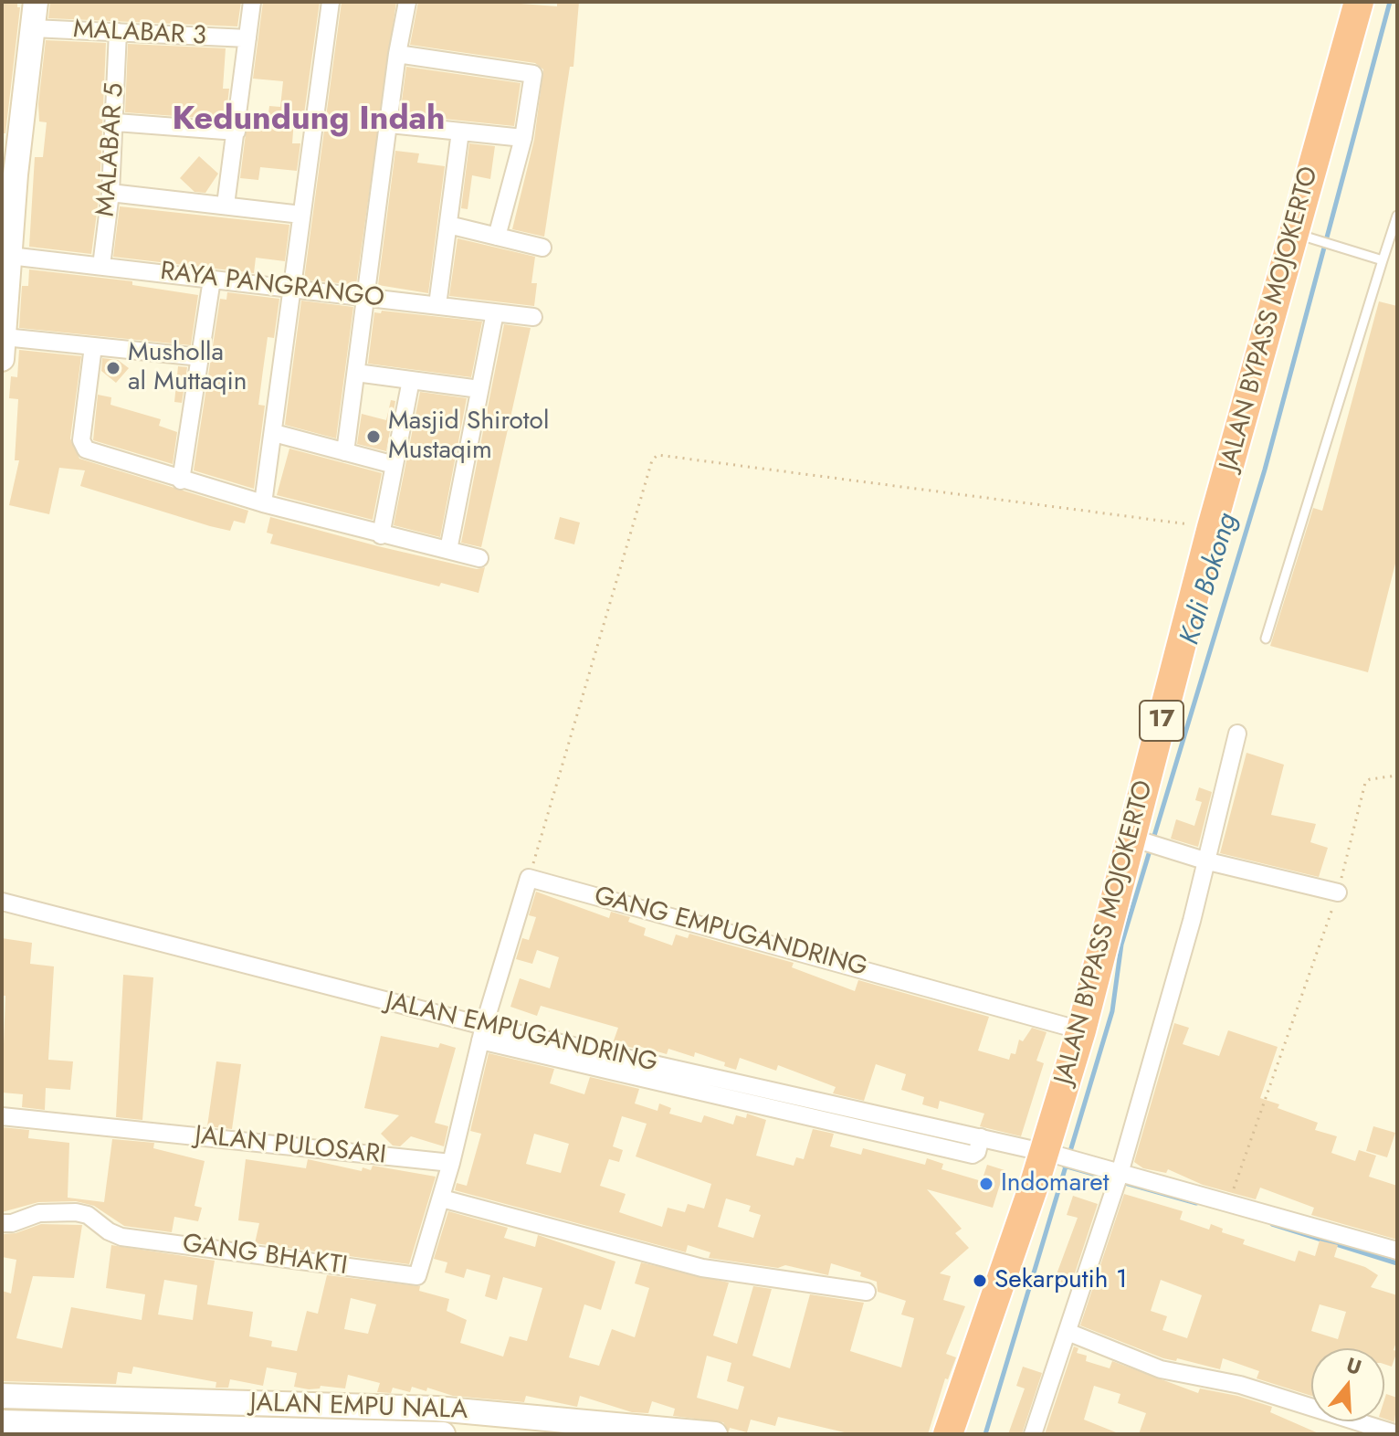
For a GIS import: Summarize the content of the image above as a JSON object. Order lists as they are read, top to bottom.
{
  "streets": {
    "highway": ["JALAN BYPASS MOJOKERTO", "17"],
    "main road": ["JALAN EMPU NALA"],
    "street": [
      "MALABAR 3",
      "MALABAR 5",
      "RAYA PANGRANGO",
      "GANG EMPUGANDRING",
      "JALAN EMPUGANDRING",
      "JALAN PULOSARI",
      "GANG BHAKTI"
    ]
  },
  "crossings": [
    ["MALABAR 3", "MALABAR 5"],
    ["MALABAR 5", "RAYA PANGRANGO"],
    ["JALAN BYPASS MOJOKERTO", "GANG EMPUGANDRING"],
    ["JALAN BYPASS MOJOKERTO", "JALAN EMPUGANDRING"],
    ["JALAN PULOSARI", "GANG BHAKTI"]
  ],
  "districts": ["Kedundung Indah"],
  "water": ["Kali Bokong"],
  "places": [
    "Musholla al Muttaqin",
    "Masjid Shirotol Mustaqim",
    "Indomaret",
    "Sekarputih 1"
  ],
  "north": "top"
}
